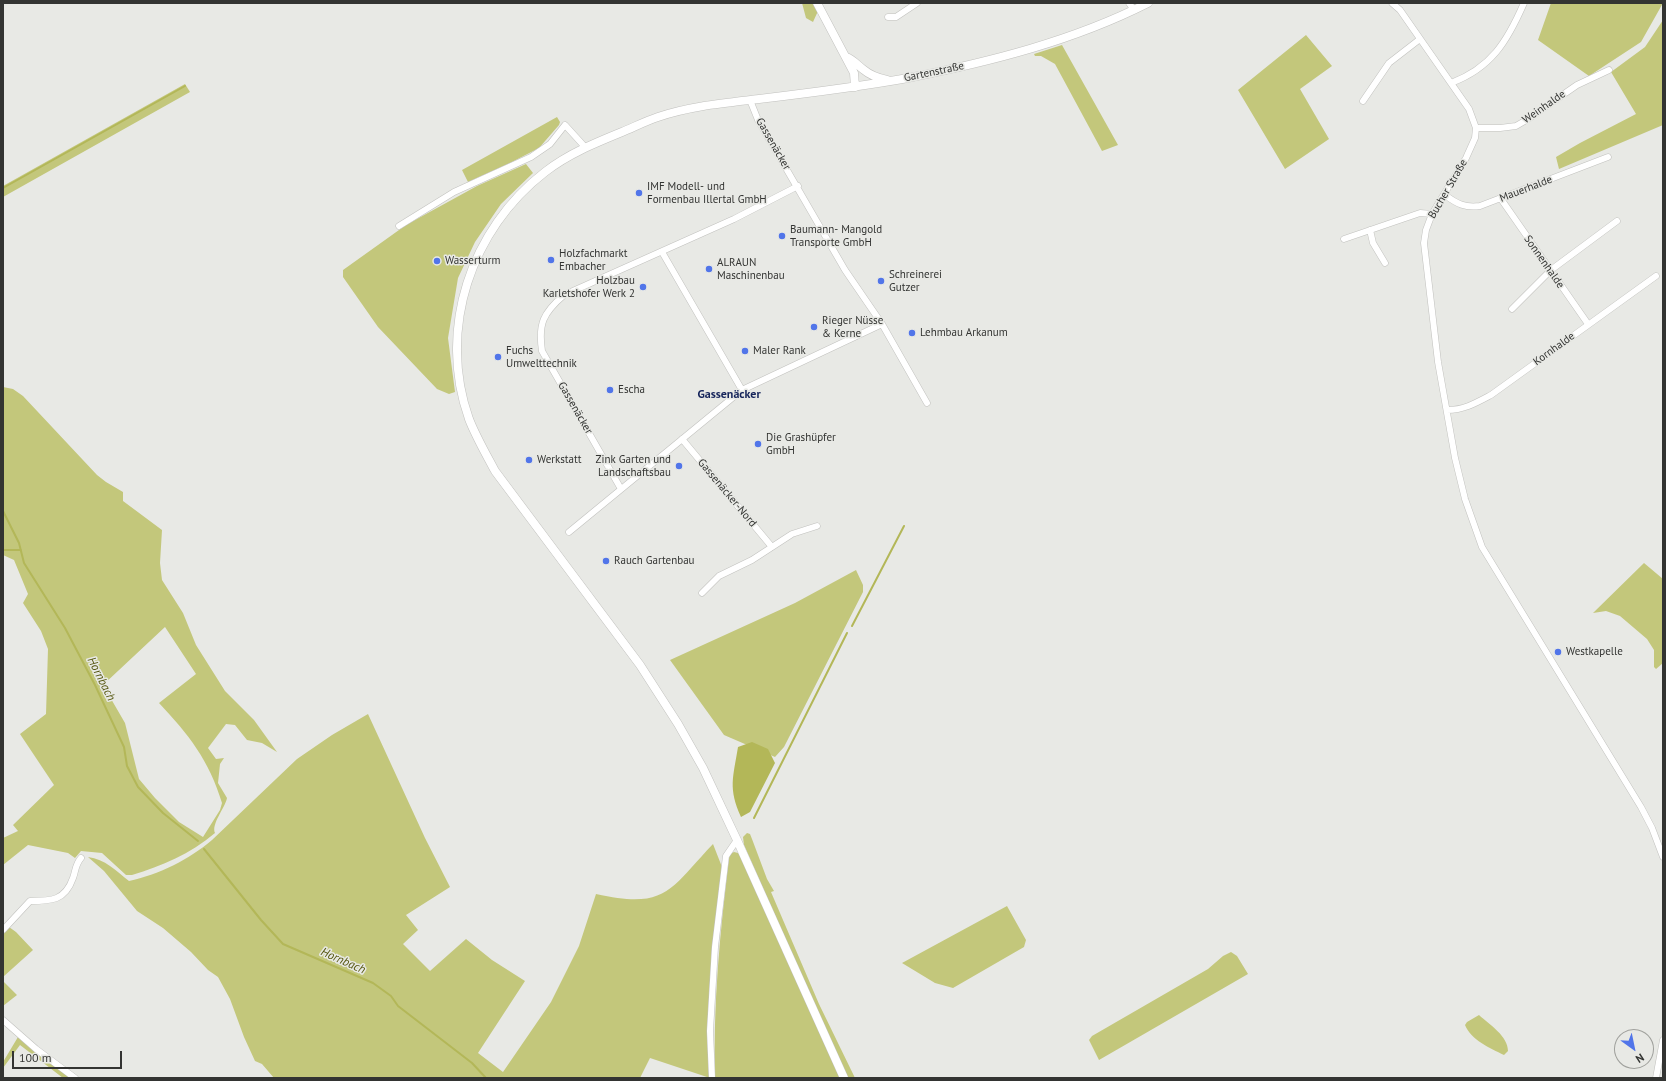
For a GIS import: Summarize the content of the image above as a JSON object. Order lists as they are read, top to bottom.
{
  "streets": {
    "main road": ["Gartenstraße"],
    "street": [
      "Weinhalde",
      "Gassenäcker",
      "Bucher Straße",
      "Mauerhalde",
      "Sonnenhalde",
      "Kornhalde",
      "Gassenäcker-Nord"
    ]
  },
  "crossings": [
    ["Gartenstraße", "Gassenäcker"],
    ["Weinhalde", "Bucher Straße"],
    ["Bucher Straße", "Mauerhalde"],
    ["Bucher Straße", "Kornhalde"],
    ["Mauerhalde", "Sonnenhalde"],
    ["Sonnenhalde", "Kornhalde"]
  ],
  "districts": ["Gassenäcker"],
  "water": ["Hornbach"],
  "places": [
    "IMF Modell- und Formenbau Illertal GmbH",
    "Baumann- Mangold Transporte GmbH",
    "Holzfachmarkt Embacher",
    "Wasserturm",
    "ALRAUN Maschinenbau",
    "Schreinerei Gutzer",
    "Holzbau Karletshofer Werk 2",
    "Rieger Nüsse & Kerne",
    "Lehmbau Arkanum",
    "Maler Rank",
    "Fuchs Umwelttechnik",
    "Escha",
    "Die Grashüpfer GmbH",
    "Werkstatt",
    "Zink Garten und Landschaftsbau",
    "Rauch Gartenbau",
    "Westkapelle"
  ],
  "scale_bar": "100 m",
  "north": "bottom right"
}
